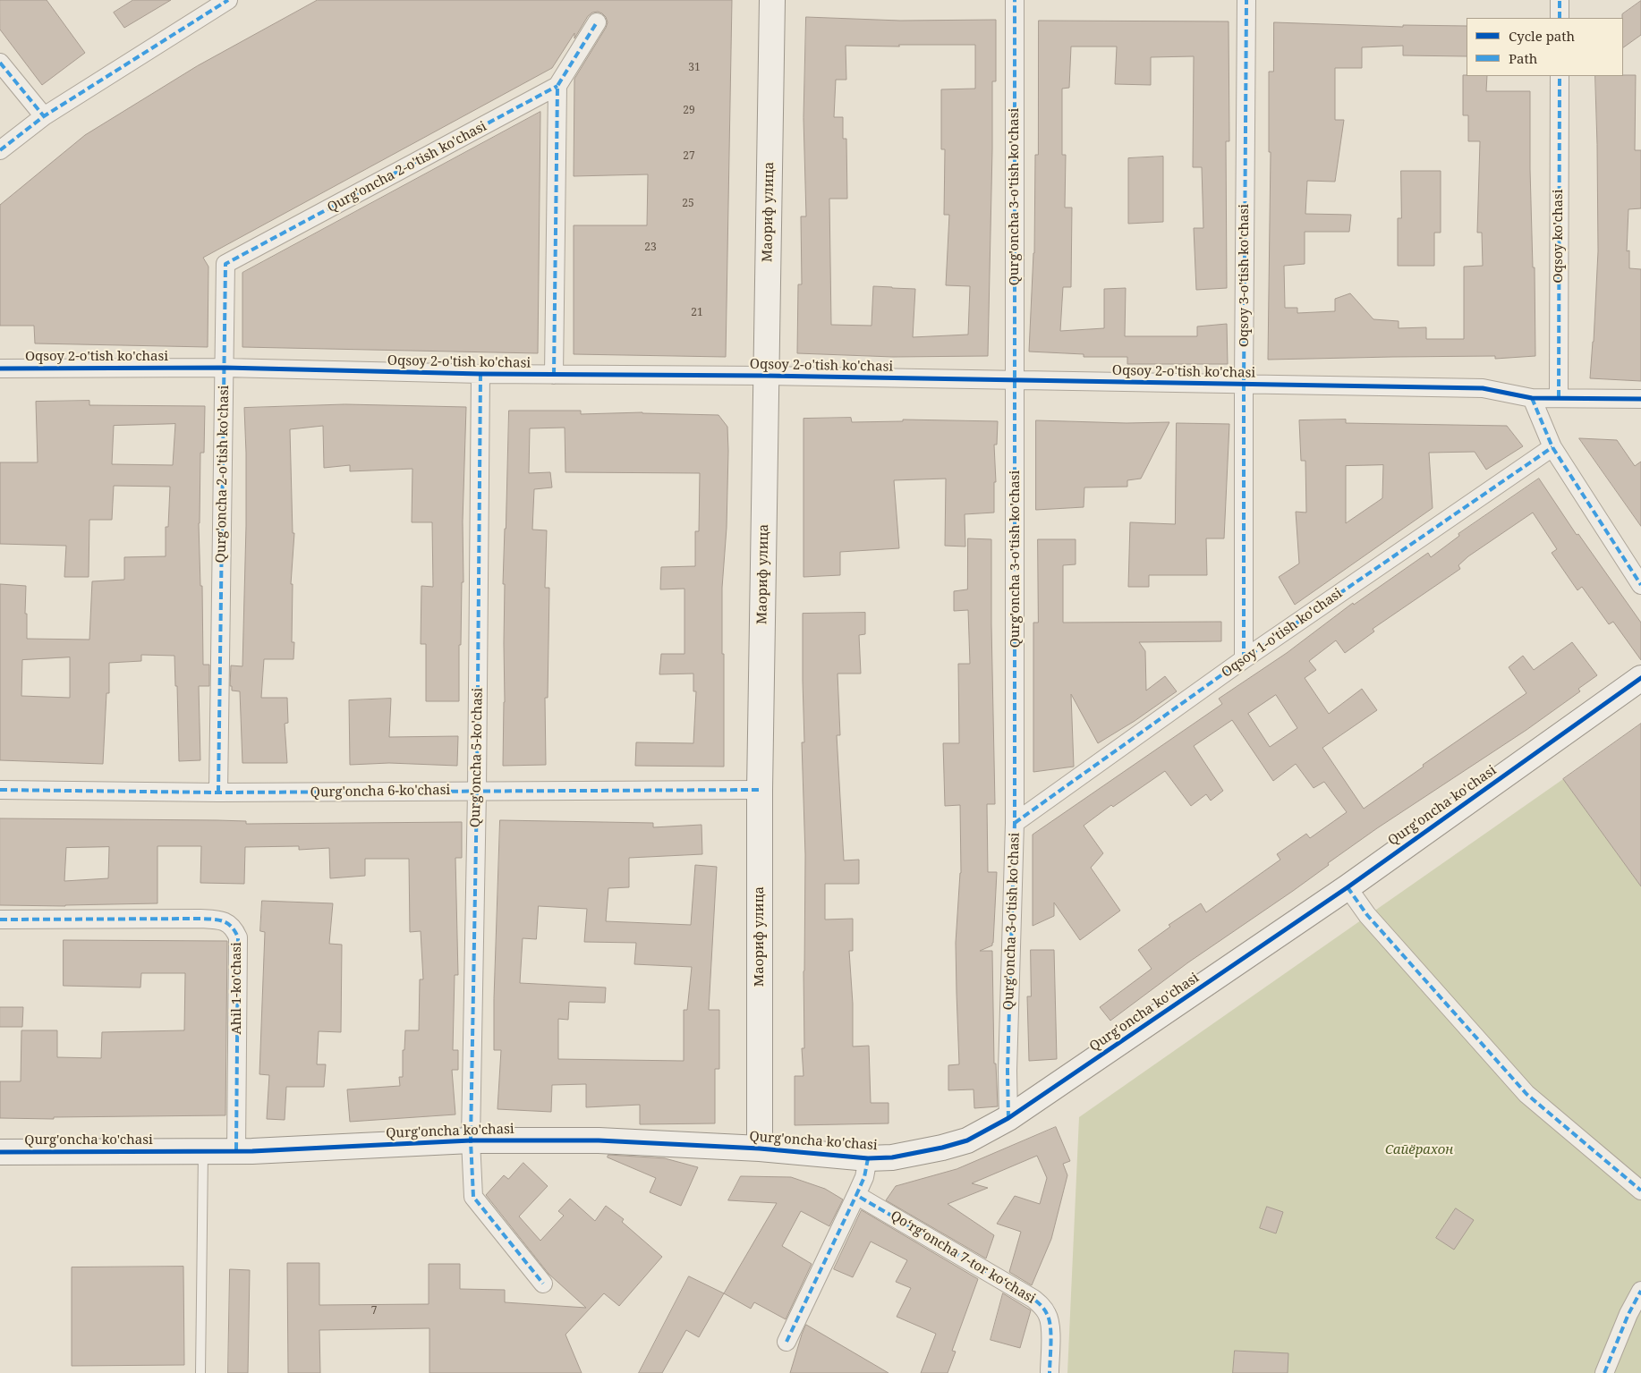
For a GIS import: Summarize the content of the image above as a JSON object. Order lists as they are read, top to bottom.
{
  "streets": {
    "street": [
      "Qurg'oncha 2-o'tish ko'chasi",
      "Qurg'oncha 3-o'tish ko'chasi",
      "Маориф улица",
      "Oqsoy ko'chasi",
      "Oqsoy 3-o'tish ko'chasi",
      "Oqsoy 2-o'tish ko'chasi",
      "Oqsoy 1-o'tish ko'chasi",
      "Qurg'oncha 5-ko'chasi",
      "Qurg'oncha 6-ko'chasi",
      "Qurg'oncha ko'chasi",
      "Ahil 1-ko'chasi",
      "Qoʻrgʻoncha 7-tor koʻchasi"
    ]
  },
  "crossings": [
    ["Qurg'oncha 2-o'tish ko'chasi", "Oqsoy 2-o'tish ko'chasi"],
    ["Qurg'oncha 2-o'tish ko'chasi", "Qurg'oncha 6-ko'chasi"],
    ["Qurg'oncha 3-o'tish ko'chasi", "Oqsoy 2-o'tish ko'chasi"],
    ["Qurg'oncha 3-o'tish ko'chasi", "Oqsoy 1-o'tish ko'chasi"],
    ["Qurg'oncha 3-o'tish ko'chasi", "Qurg'oncha ko'chasi"],
    ["Маориф улица", "Oqsoy 2-o'tish ko'chasi"],
    ["Маориф улица", "Qurg'oncha 6-ko'chasi"],
    ["Маориф улица", "Qurg'oncha ko'chasi"],
    ["Oqsoy ko'chasi", "Oqsoy 2-o'tish ko'chasi"],
    ["Oqsoy 3-o'tish ko'chasi", "Oqsoy 2-o'tish ko'chasi"],
    ["Oqsoy 3-o'tish ko'chasi", "Oqsoy 1-o'tish ko'chasi"],
    ["Oqsoy 2-o'tish ko'chasi", "Qurg'oncha 5-ko'chasi"],
    ["Qurg'oncha 5-ko'chasi", "Qurg'oncha 6-ko'chasi"],
    ["Qurg'oncha 5-ko'chasi", "Qurg'oncha ko'chasi"],
    ["Qurg'oncha ko'chasi", "Ahil 1-ko'chasi"]
  ],
  "parks": ["Сайёрахон"],
  "house_numbers": [
    "31",
    "29",
    "27",
    "25",
    "23",
    "21",
    "7"
  ],
  "legend": ["Cycle path", "Path"]
}
